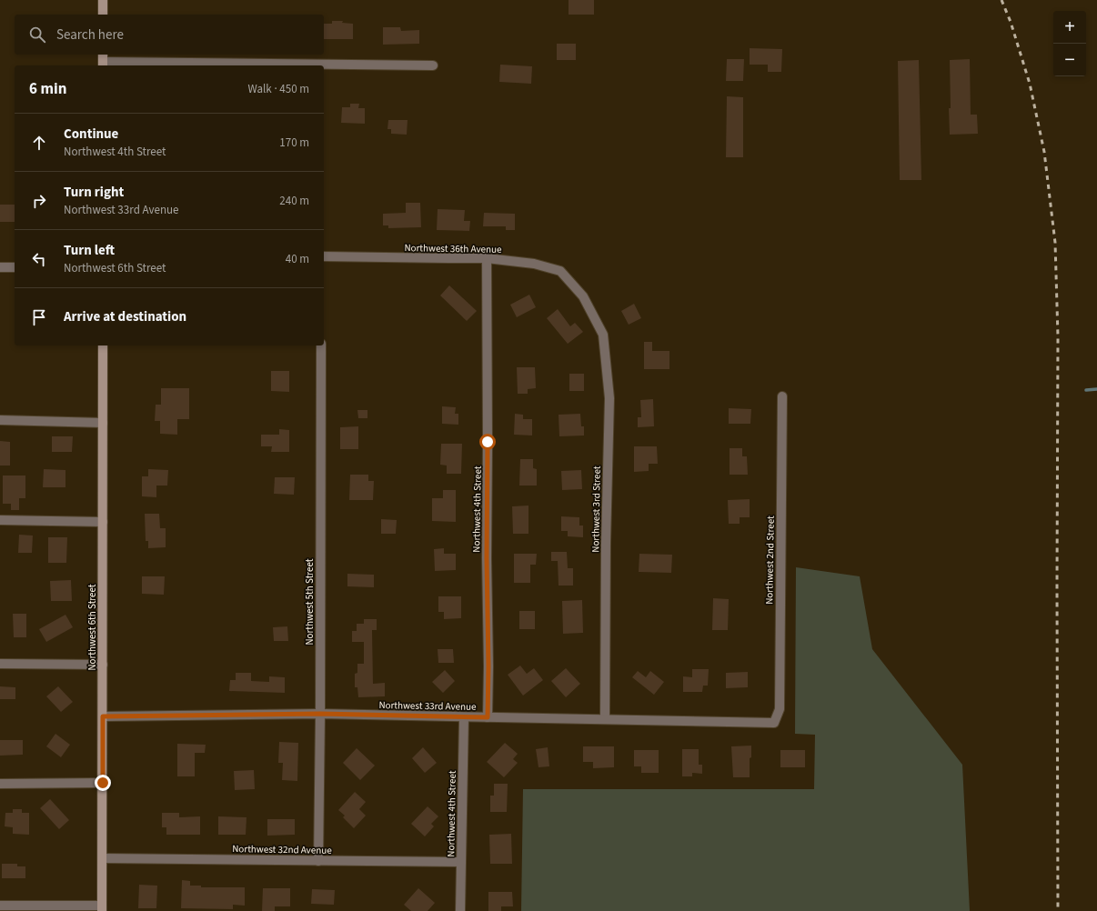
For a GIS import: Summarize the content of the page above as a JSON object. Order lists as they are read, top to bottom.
{
  "streets": {
    "main road": ["Northwest 6th Street"],
    "street": [
      "Northwest 36th Avenue",
      "Northwest 4th Street",
      "Northwest 3rd Street",
      "Northwest 2nd Street",
      "Northwest 5th Street",
      "Northwest 33rd Avenue",
      "Northwest 32nd Avenue"
    ]
  },
  "crossings": [
    ["Northwest 36th Avenue", "Northwest 4th Street"],
    ["Northwest 36th Avenue", "Northwest 3rd Street"],
    ["Northwest 4th Street", "Northwest 33rd Avenue"],
    ["Northwest 4th Street", "Northwest 32nd Avenue"],
    ["Northwest 3rd Street", "Northwest 33rd Avenue"],
    ["Northwest 2nd Street", "Northwest 33rd Avenue"],
    ["Northwest 5th Street", "Northwest 33rd Avenue"],
    ["Northwest 5th Street", "Northwest 32nd Avenue"],
    ["Northwest 6th Street", "Northwest 33rd Avenue"],
    ["Northwest 6th Street", "Northwest 32nd Avenue"]
  ],
  "page": {
    "map_buttons": ["+", "−"],
    "search": "Search here",
    "heading": ["6 min", "Walk · 450 m"],
    "list": [
      ["Continue", "Northwest 4th Street", "170 m"],
      ["Turn right", "Northwest 33rd Avenue", "240 m"],
      ["Turn left", "Northwest 6th Street", "40 m"],
      "Arrive at destination"
    ]
  }
}
